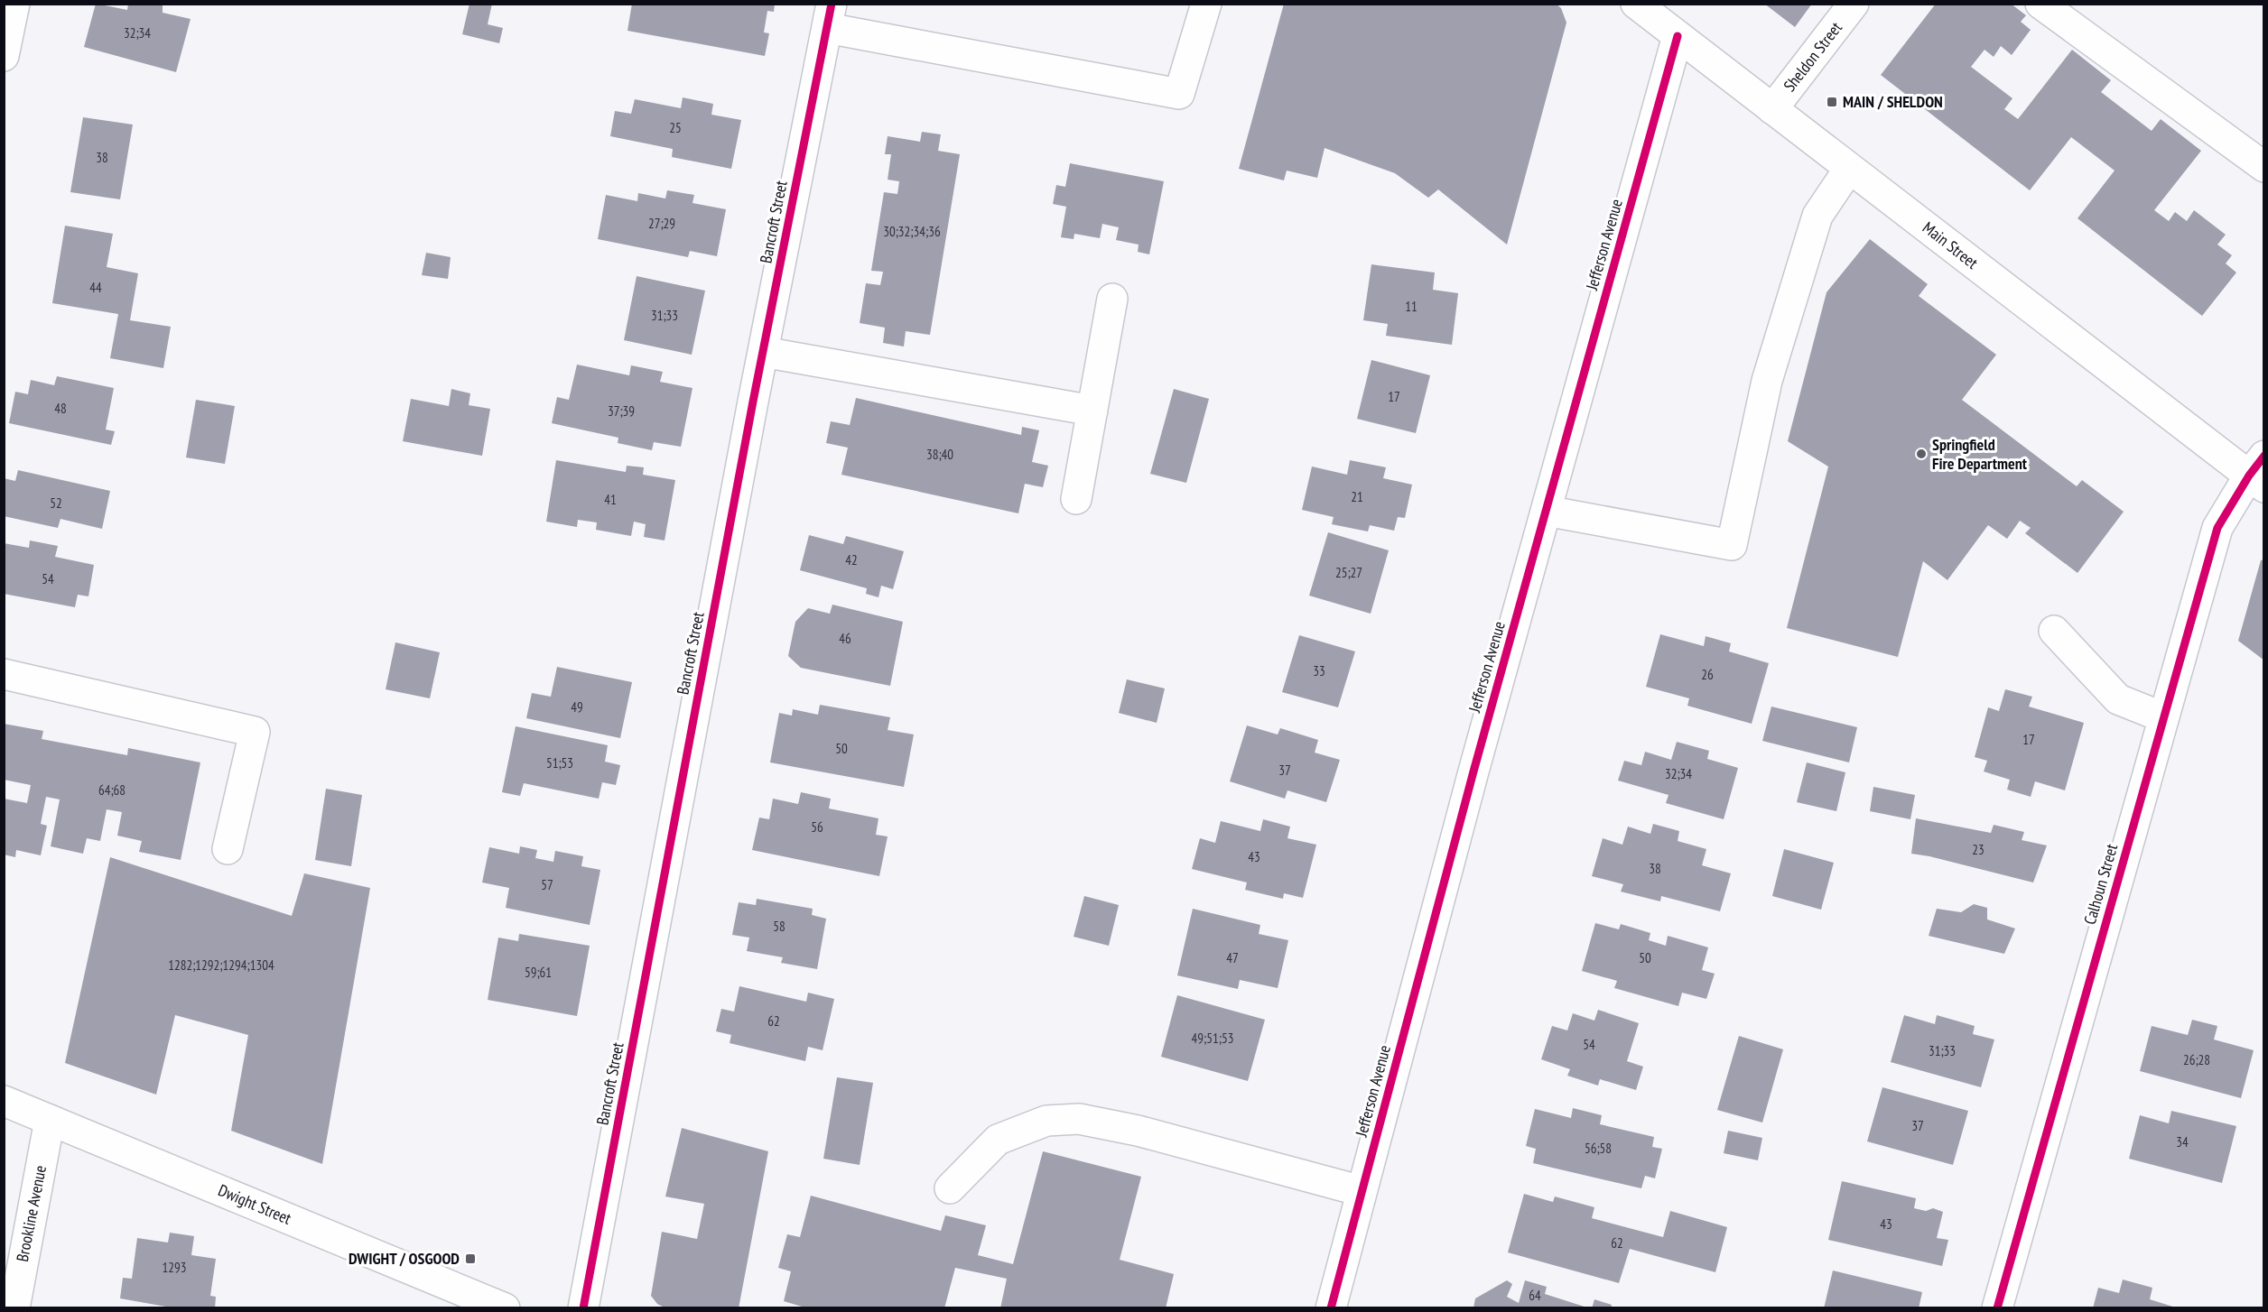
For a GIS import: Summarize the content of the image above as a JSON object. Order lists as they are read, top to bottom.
{
  "streets": {
    "street": [
      "Sheldon Street",
      "Bancroft Street",
      "Jefferson Avenue",
      "Main Street",
      "Calhoun Street",
      "Dwight Street",
      "Brookline Avenue"
    ]
  },
  "crossings": [
    ["Sheldon Street", "Main Street"],
    ["Jefferson Avenue", "Main Street"],
    ["Main Street", "Calhoun Street"],
    ["Dwight Street", "Brookline Avenue"]
  ],
  "places": {
    "transit": ["MAIN / SHELDON", "DWIGHT / OSGOOD"],
    "other": ["Springfield Fire Department"]
  },
  "house_numbers": [
    "32;34",
    "25",
    "38",
    "27;29",
    "30;32;34;36",
    "44",
    "11",
    "31;33",
    "17",
    "48",
    "37;39",
    "38;40",
    "21",
    "41",
    "52",
    "42",
    "25;27",
    "54",
    "46",
    "33",
    "26",
    "49",
    "17",
    "50",
    "51;53",
    "37",
    "32;34",
    "64;68",
    "56",
    "23",
    "43",
    "38",
    "57",
    "58",
    "47",
    "50",
    "1282;1292;1294;1304",
    "59;61",
    "62",
    "49;51;53",
    "54",
    "31;33",
    "26;28",
    "37",
    "34",
    "56;58",
    "43",
    "62",
    "1293",
    "64"
  ]
}
